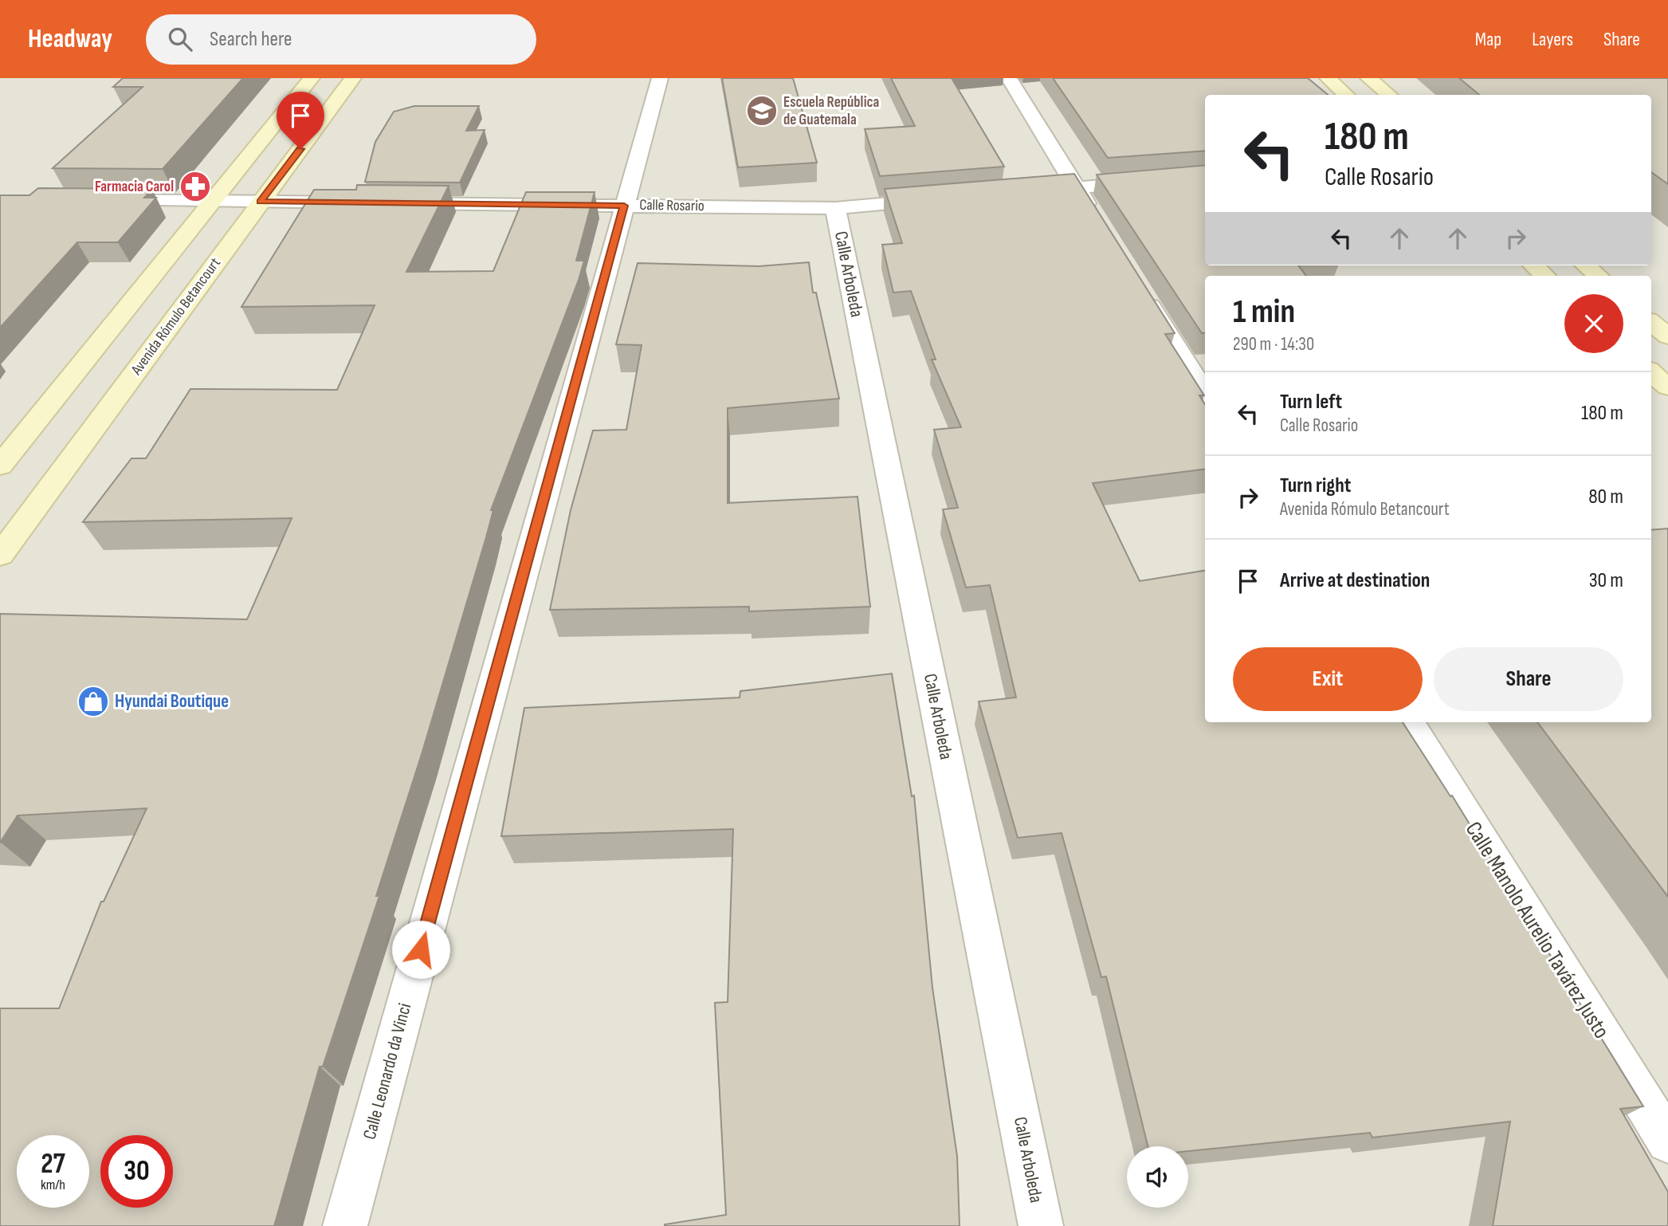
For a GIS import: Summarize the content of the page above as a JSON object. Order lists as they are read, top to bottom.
{
  "streets": {
    "main road": ["Avenida Rómulo Betancourt"],
    "street": [
      "Calle Rosario",
      "Calle Arboleda",
      "Calle Manolo Aurelio Tavárez Justo",
      "Calle Leonardo da Vinci"
    ]
  },
  "crossings": [
    ["Calle Rosario", "Calle Arboleda"],
    ["Calle Rosario", "Calle Leonardo da Vinci"]
  ],
  "places": {
    "school or university": ["Escuela República de Guatemala"],
    "pharmacy": ["Farmacia Carol"],
    "shop": ["Hyundai Boutique"]
  },
  "page": {
    "header": "Headway",
    "search": "Search here",
    "nav": ["Map", "Layers", "Share"],
    "turn": ["180 m", "Calle Rosario"],
    "heading": ["1 min", "290 m · 14:30"],
    "list": [
      {
        "name": "Turn left",
        "note": "Calle Rosario",
        "value": "180 m"
      },
      {
        "name": "Turn right",
        "note": "Avenida Rómulo Betancourt",
        "value": "80 m"
      },
      {
        "name": "Arrive at destination",
        "value": "30 m"
      }
    ],
    "buttons": ["Exit", "Share"],
    "speed": "27 km/h",
    "limit": "30"
  }
}
